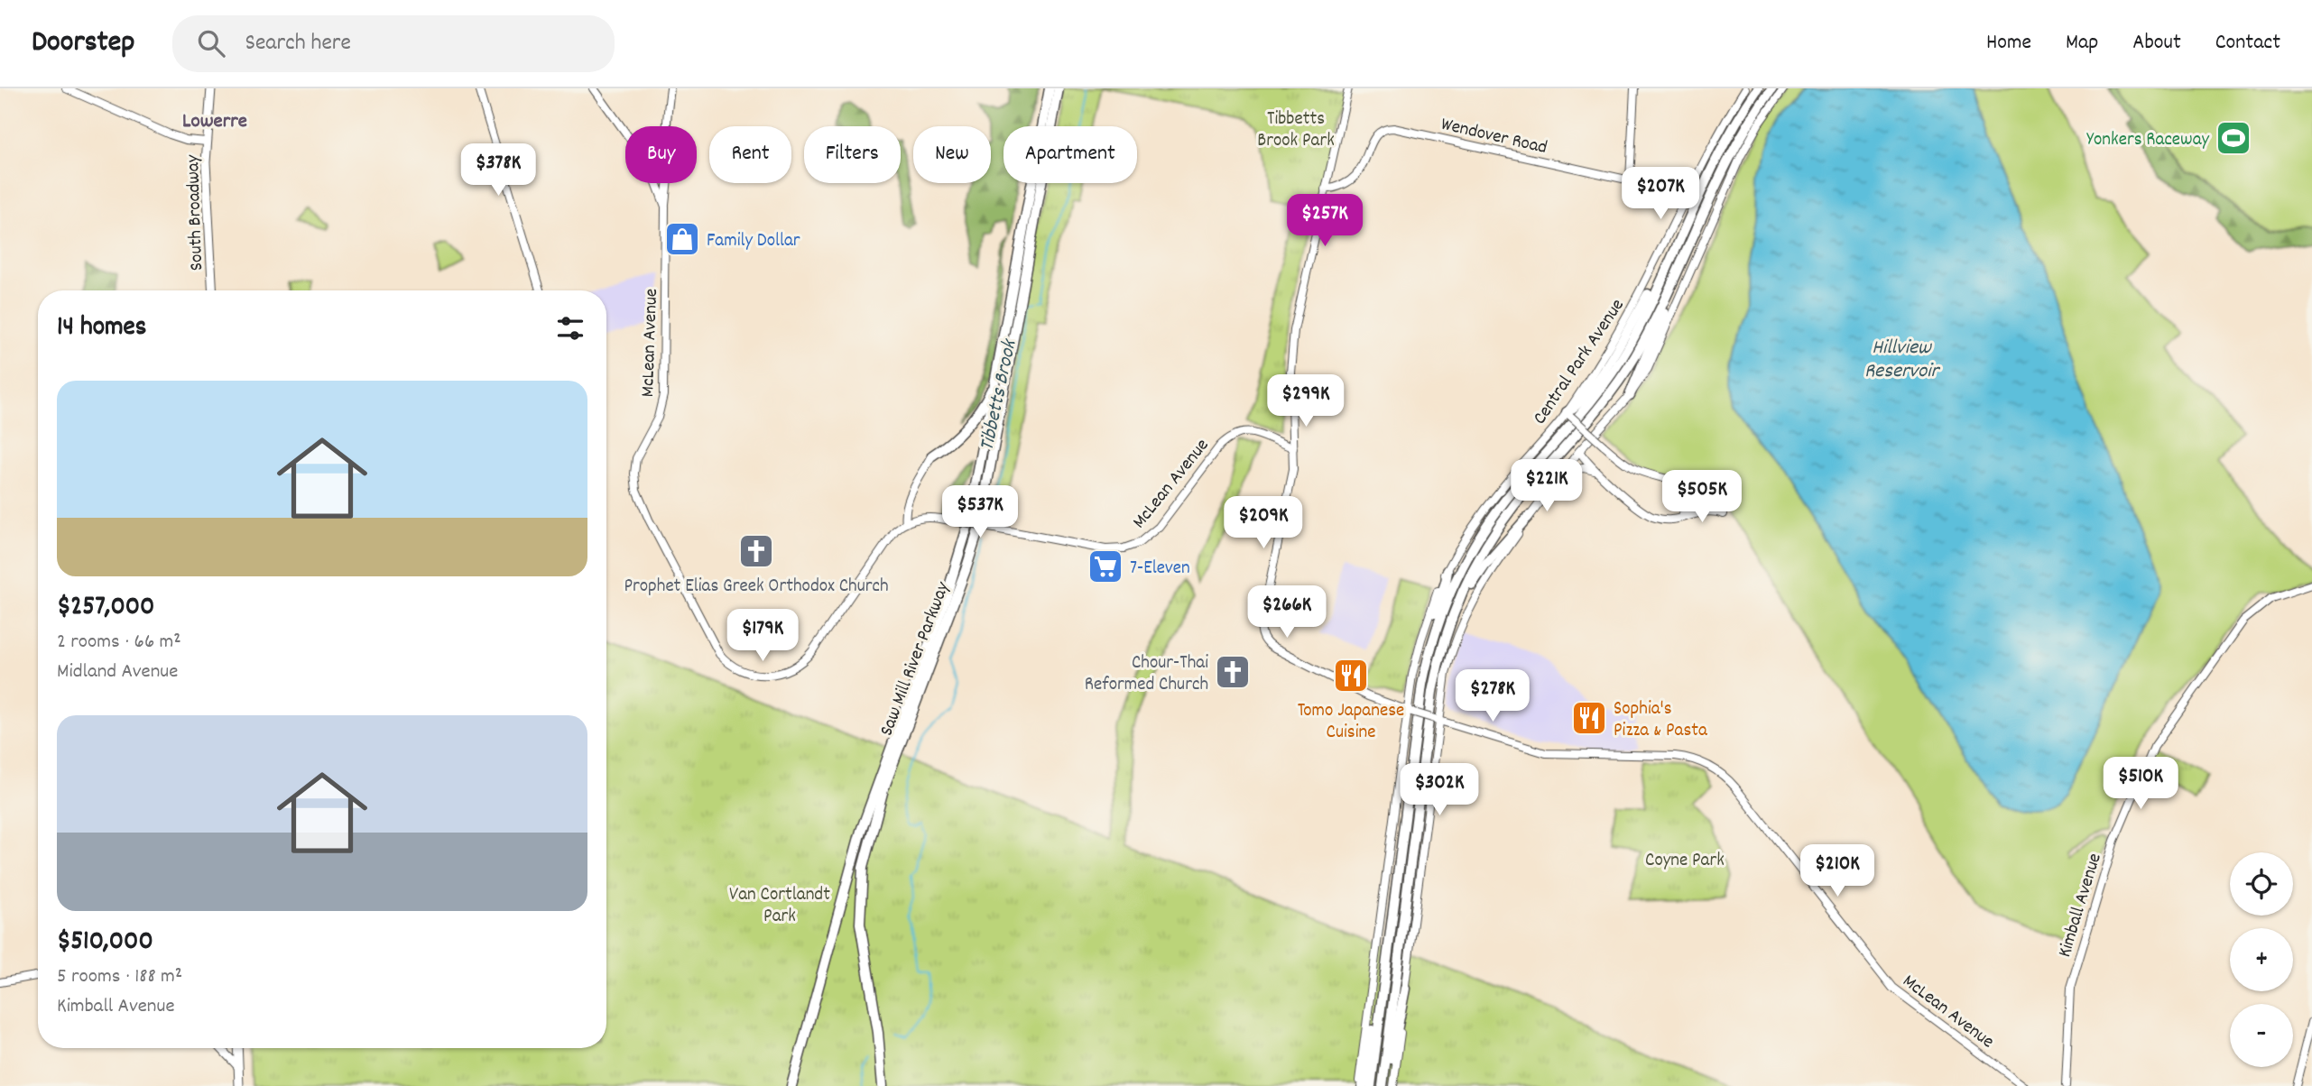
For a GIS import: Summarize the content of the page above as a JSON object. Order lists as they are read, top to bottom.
{
  "streets": {
    "highway": ["Saw Mill River Parkway"],
    "main road": ["South Broadway"],
    "street": [
      "Wendover Road",
      "McLean Avenue",
      "Central Park Avenue",
      "Kimball Avenue"
    ]
  },
  "crossings": [
    ["Wendover Road", "Central Park Avenue"],
    ["McLean Avenue", "Central Park Avenue"]
  ],
  "districts": ["Lowerre"],
  "water": ["Hillview Reservoir", "Tibbetts Brook"],
  "parks": ["Tibbetts Brook Park", "Coyne Park", "Van Cortlandt Park"],
  "places": {
    "sports": ["Yonkers Raceway"],
    "shop": ["Family Dollar"],
    "church": ["Prophet Elias Greek Orthodox Church", "Chour-Thai Reformed Church"],
    "supermarket": ["7-Eleven"],
    "restaurant": ["Tomo Japanese Cuisine", "Sophia's Pizza & Pasta"]
  },
  "page": {
    "header": "Doorstep",
    "search": "Search here",
    "nav": [
      "Home",
      "Map",
      "About",
      "Contact"
    ],
    "chip": [
      "Buy",
      "Rent",
      "Filters",
      "New",
      "Apartment"
    ],
    "price": [
      "$378K",
      "$207K",
      "$257K",
      "$299K",
      "$221K",
      "$505K",
      "$537K",
      "$209K",
      "$266K",
      "$179K",
      "$278K",
      "$510K",
      "$302K",
      "$210K"
    ],
    "heading": "14 homes",
    "list": [
      {
        "name": "$257,000",
        "note": "2 rooms · 66 m² · Midland Avenue"
      },
      {
        "name": "$510,000",
        "note": "5 rooms · 188 m² · Kimball Avenue"
      }
    ],
    "map_buttons": ["+", "−"]
  }
}
